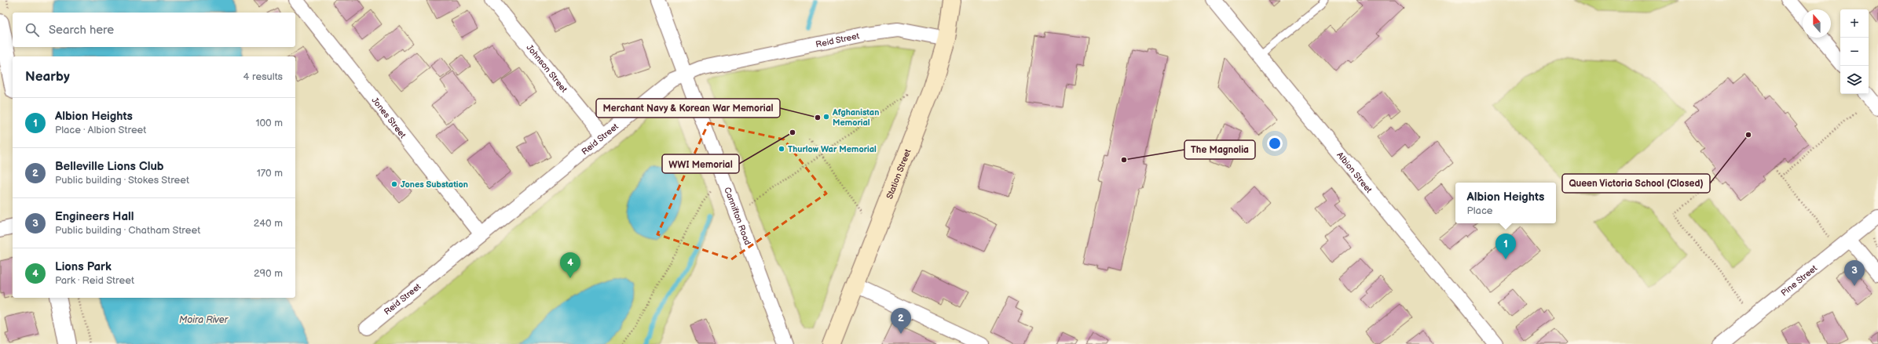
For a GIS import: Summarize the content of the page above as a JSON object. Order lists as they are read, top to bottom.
{
  "streets": {
    "main road": ["Station Street"],
    "street": [
      "Reid Street",
      "Johnson Street",
      "Jones Street",
      "Albion Street",
      "Cannifton Road",
      "Pine Street"
    ]
  },
  "crossings": [
    ["Reid Street", "Johnson Street"],
    ["Reid Street", "Jones Street"],
    ["Reid Street", "Station Street"],
    ["Reid Street", "Cannifton Road"]
  ],
  "water": ["Moira River"],
  "places": [
    "Afghanistan Memorial",
    "Merchant Navy & Korean War Memorial",
    "WWI Memorial",
    "Queen Victoria School (Closed)",
    "Thurlow War Memorial",
    "The Magnolia",
    "Jones Substation"
  ],
  "north": "top",
  "page": {
    "map_buttons": ["+", "−"],
    "search": "Search here",
    "heading": ["Nearby", "4 results"],
    "list": [
      {
        "mark": "1",
        "name": "Albion Heights",
        "note": "Place · Albion Street",
        "value": "100 m"
      },
      {
        "mark": "2",
        "name": "Belleville Lions Club",
        "note": "Public building · Stokes Street",
        "value": "170 m"
      },
      {
        "mark": "3",
        "name": "Engineers Hall",
        "note": "Public building · Chatham Street",
        "value": "240 m"
      },
      {
        "mark": "4",
        "name": "Lions Park",
        "note": "Park · Reid Street",
        "value": "290 m"
      }
    ],
    "popup": ["Albion Heights", "Place"],
    "pins": [
      "1",
      "4",
      "3",
      "2"
    ]
  }
}
